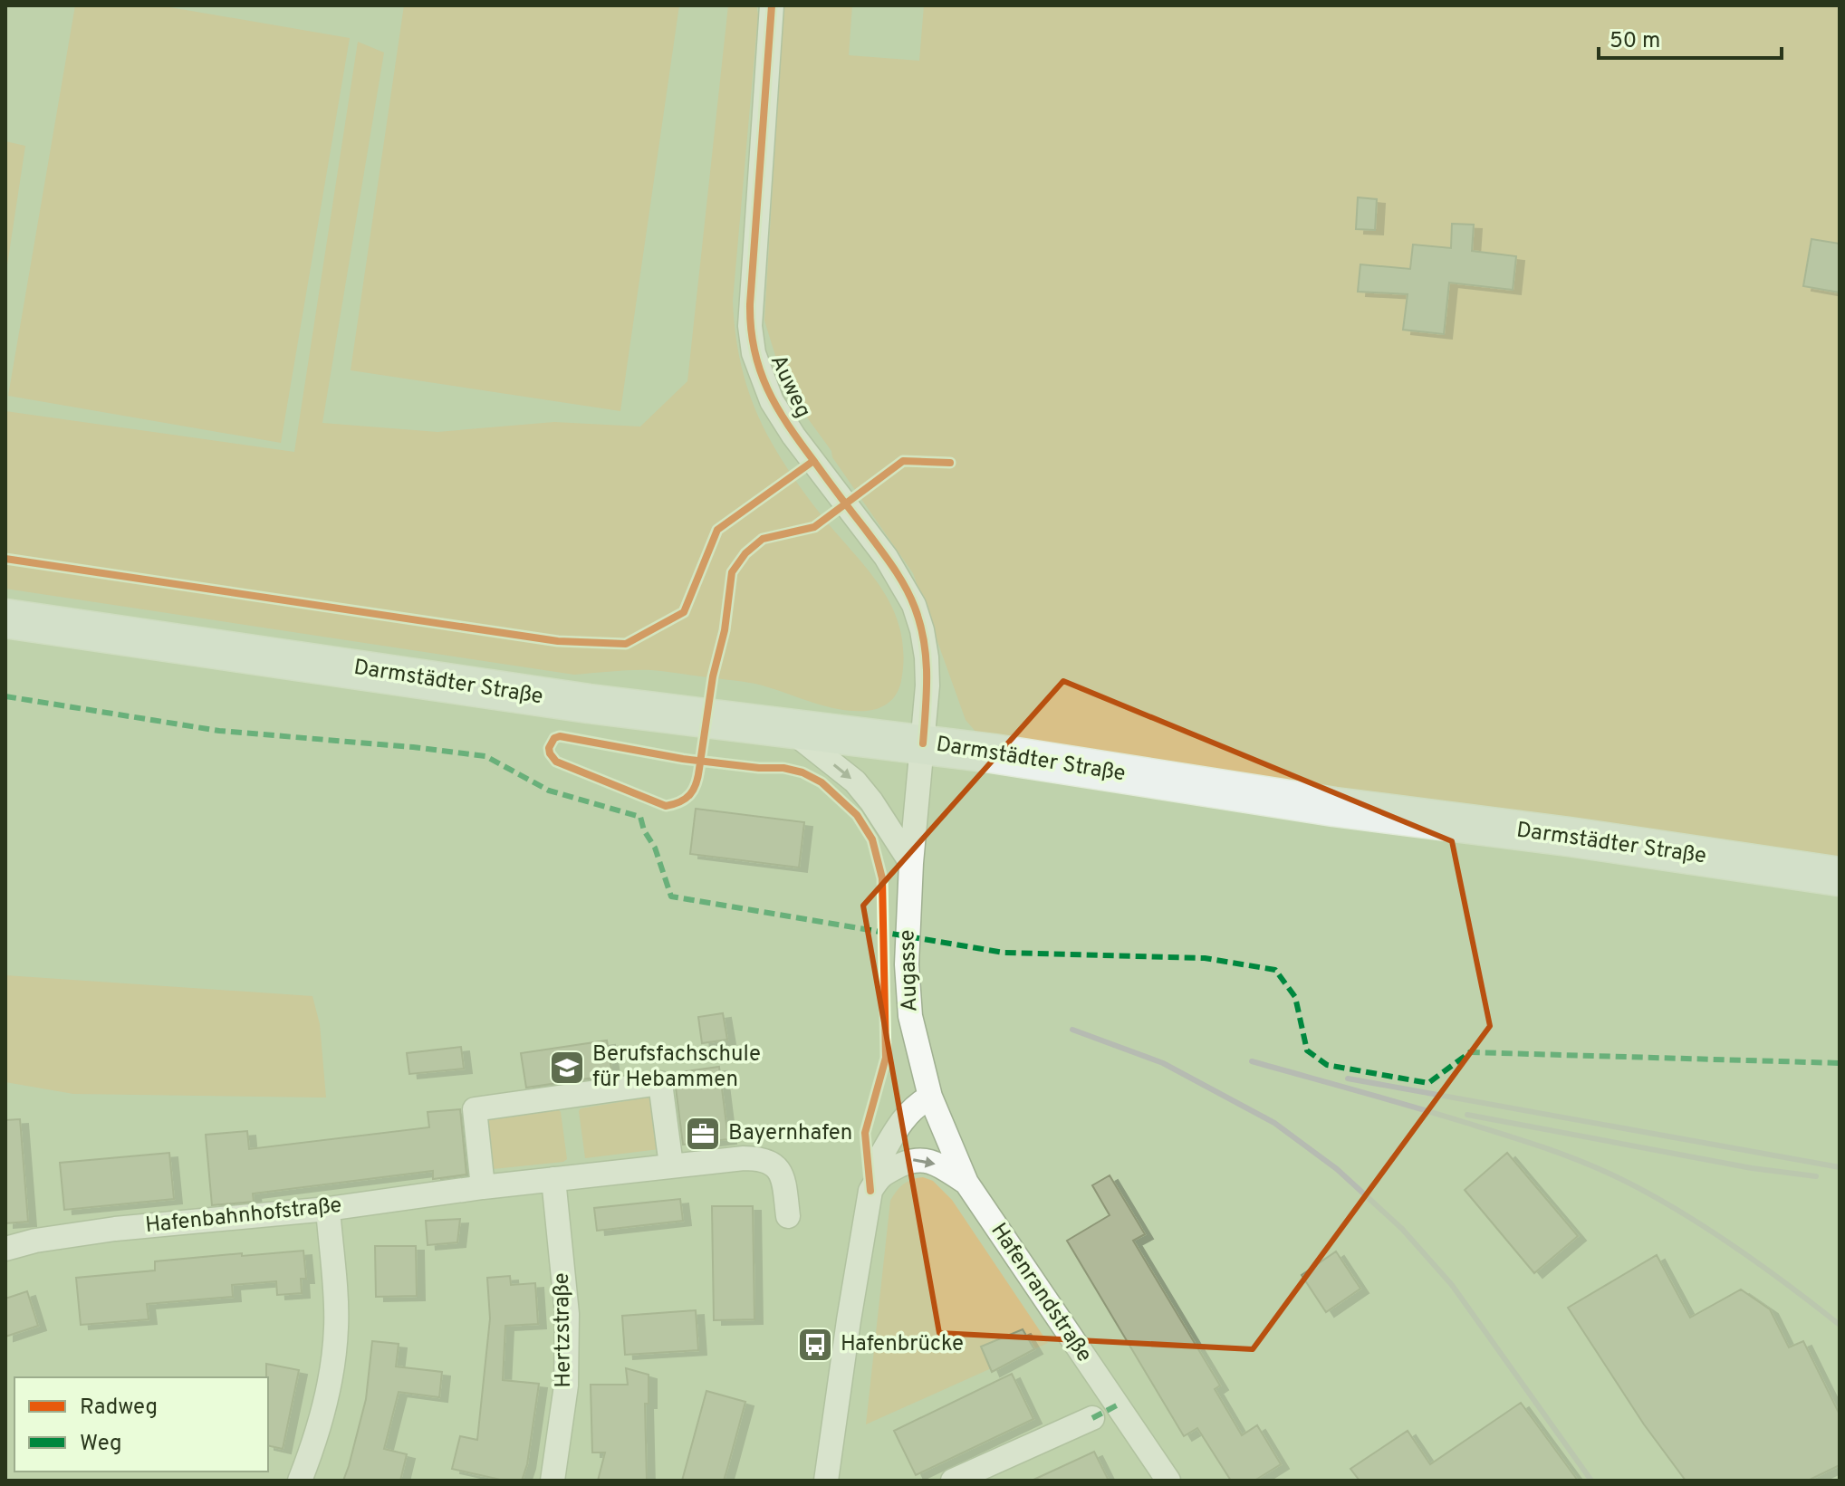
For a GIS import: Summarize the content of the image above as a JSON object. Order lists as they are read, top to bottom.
{
  "streets": {
    "main road": ["Darmstädter Straße"],
    "street": [
      "Auweg",
      "Augasse",
      "Hafenbahnhofstraße",
      "Hafenrandstraße",
      "Hertzstraße"
    ]
  },
  "crossings": [
    ["Auweg", "Darmstädter Straße"],
    ["Auweg", "Augasse"],
    ["Darmstädter Straße", "Augasse"],
    ["Augasse", "Hafenrandstraße"],
    ["Hafenbahnhofstraße", "Hertzstraße"]
  ],
  "places": {
    "school or university": ["Berufsfachschule für Hebammen"],
    "office": ["Bayernhafen"],
    "bus stop": ["Hafenbrücke"]
  },
  "legend": ["Radweg", "Weg"],
  "scale_bar": "50 m"
}
